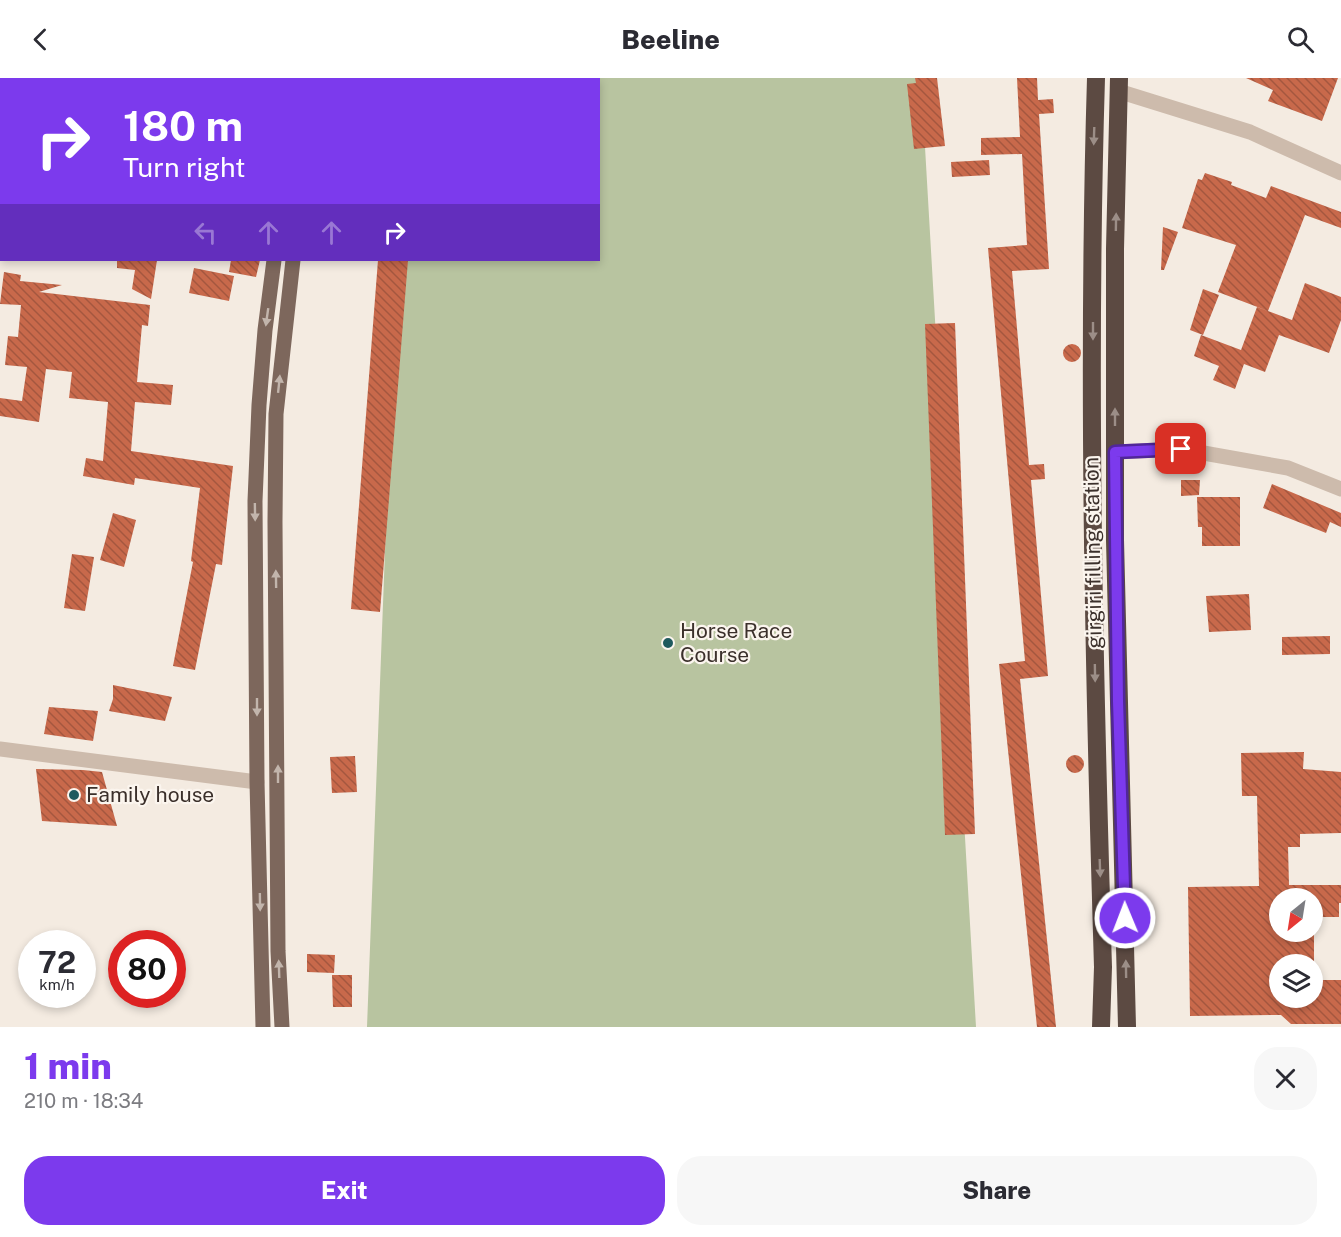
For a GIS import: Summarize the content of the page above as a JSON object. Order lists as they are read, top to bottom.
{
  "streets": {
    "highway": ["girgiri filling station"]
  },
  "places": ["Horse Race Course", "Family house"],
  "north": "bottom left",
  "page": {
    "header": "Beeline",
    "turn": ["180 m", "Turn right"],
    "speed": "72 km/h",
    "limit": "80",
    "heading": ["1 min", "210 m · 18:34"],
    "buttons": ["Exit", "Share"]
  }
}
